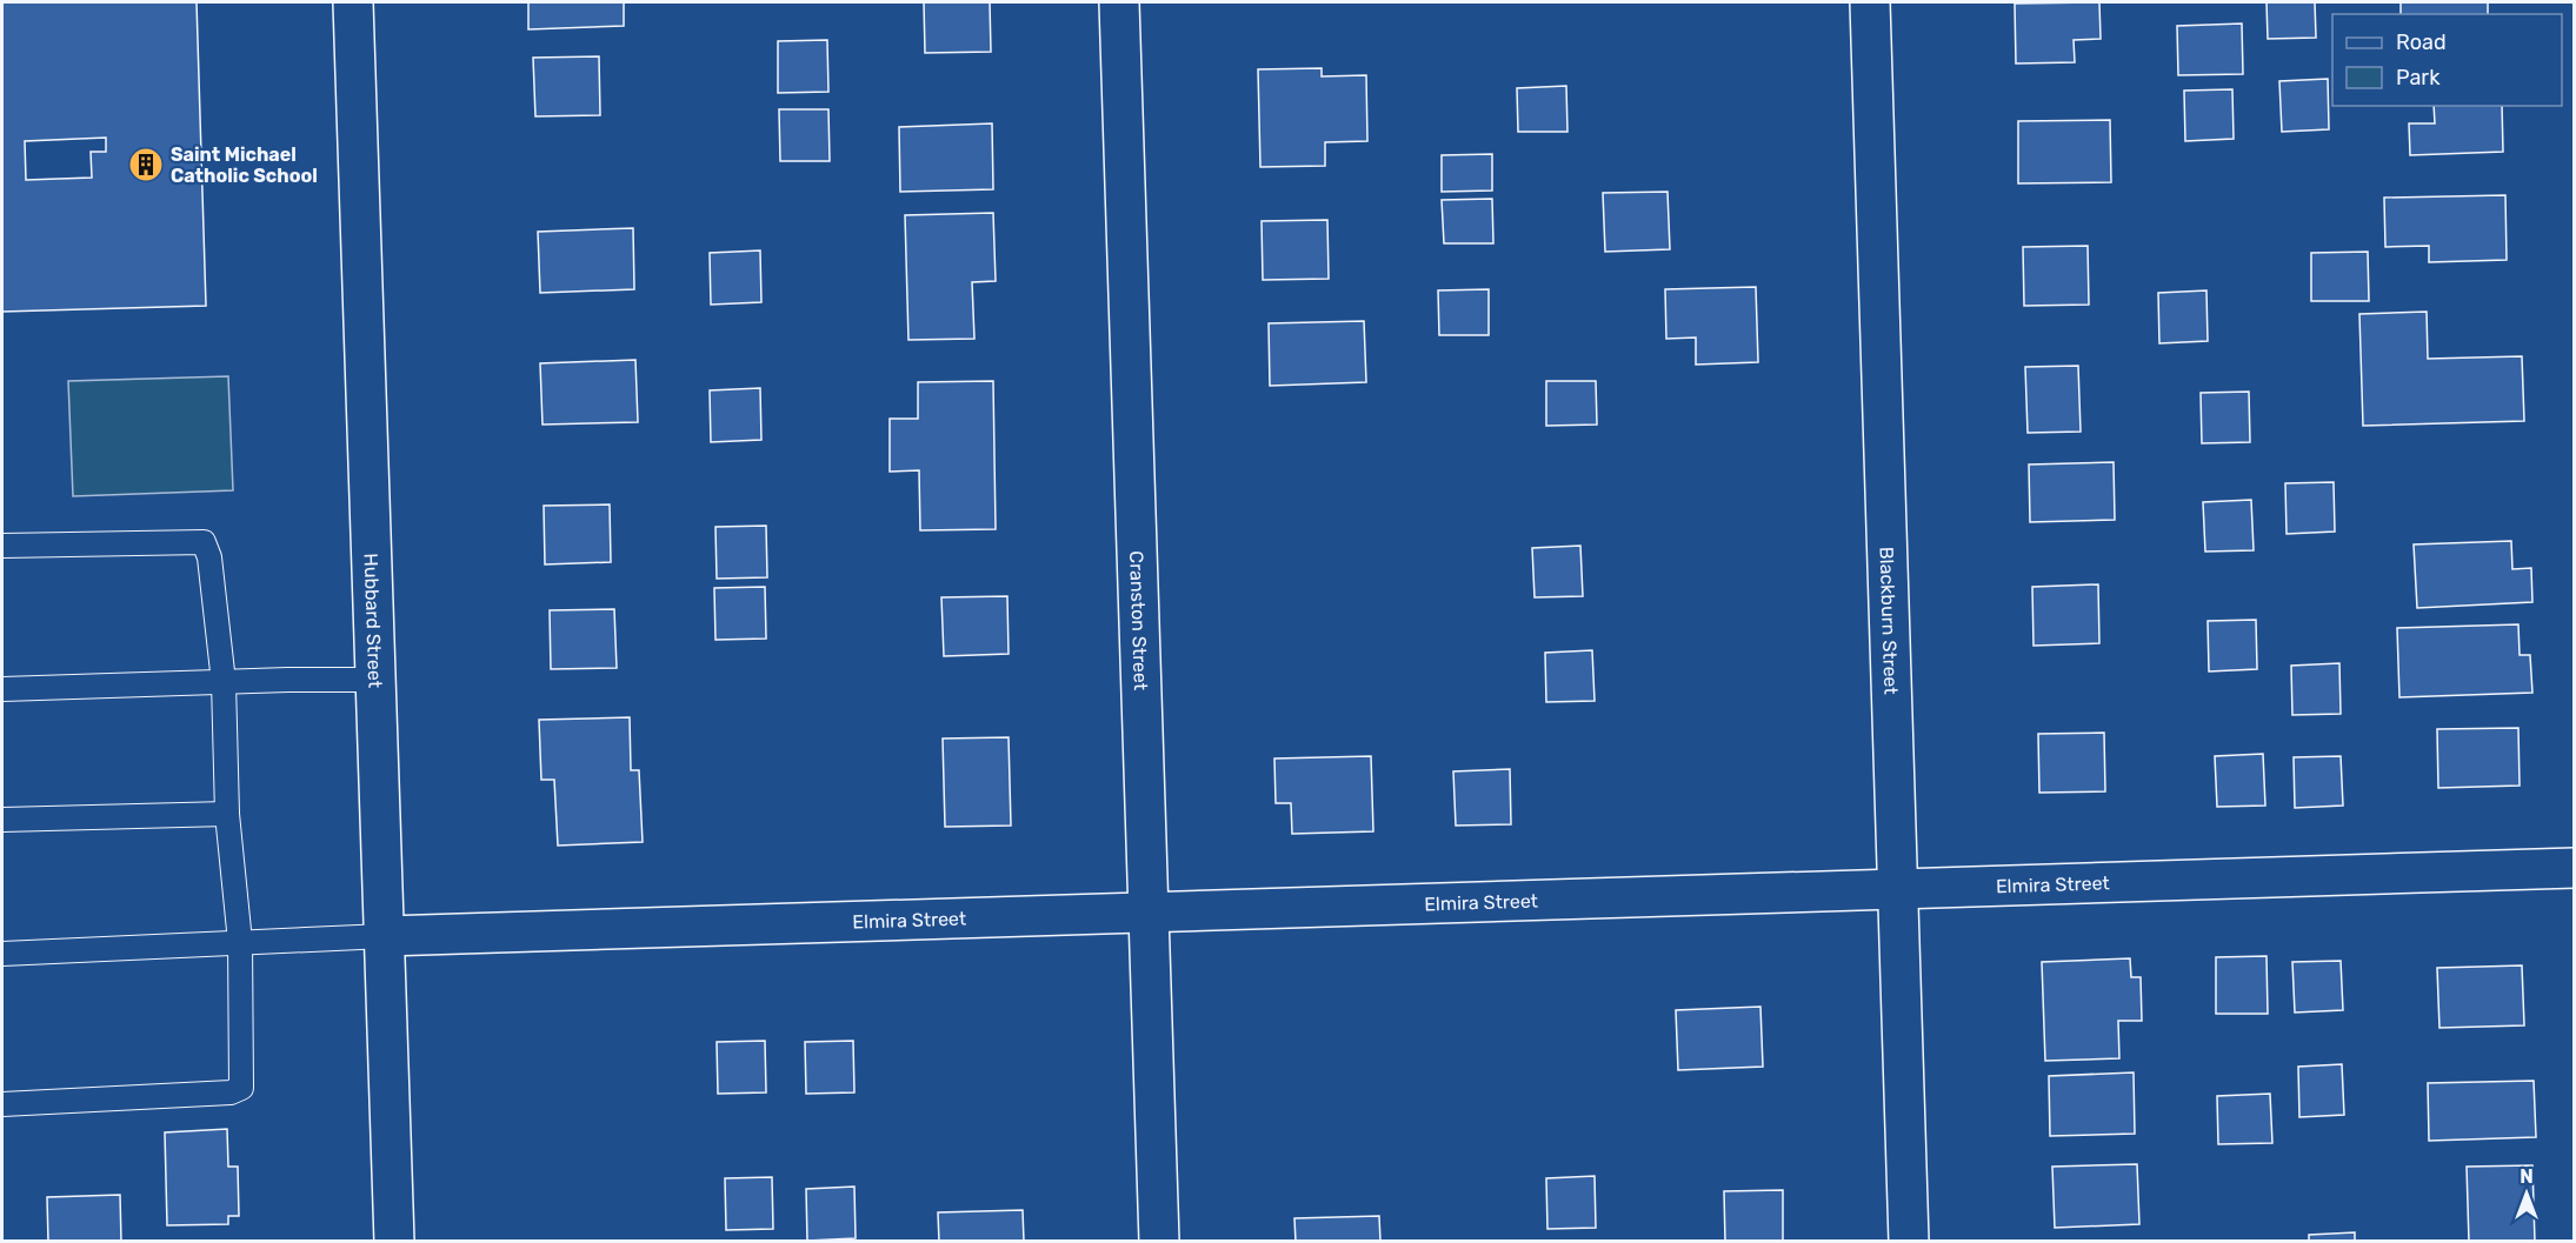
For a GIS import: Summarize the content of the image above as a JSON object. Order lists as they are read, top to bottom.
{
  "streets": {
    "street": [
      "Hubbard Street",
      "Cranston Street",
      "Blackburn Street",
      "Elmira Street"
    ]
  },
  "crossings": [
    ["Hubbard Street", "Elmira Street"],
    ["Cranston Street", "Elmira Street"],
    ["Blackburn Street", "Elmira Street"]
  ],
  "places": {
    "building": ["Saint Michael Catholic School"]
  },
  "legend": ["Road", "Park"],
  "north": "top"
}
